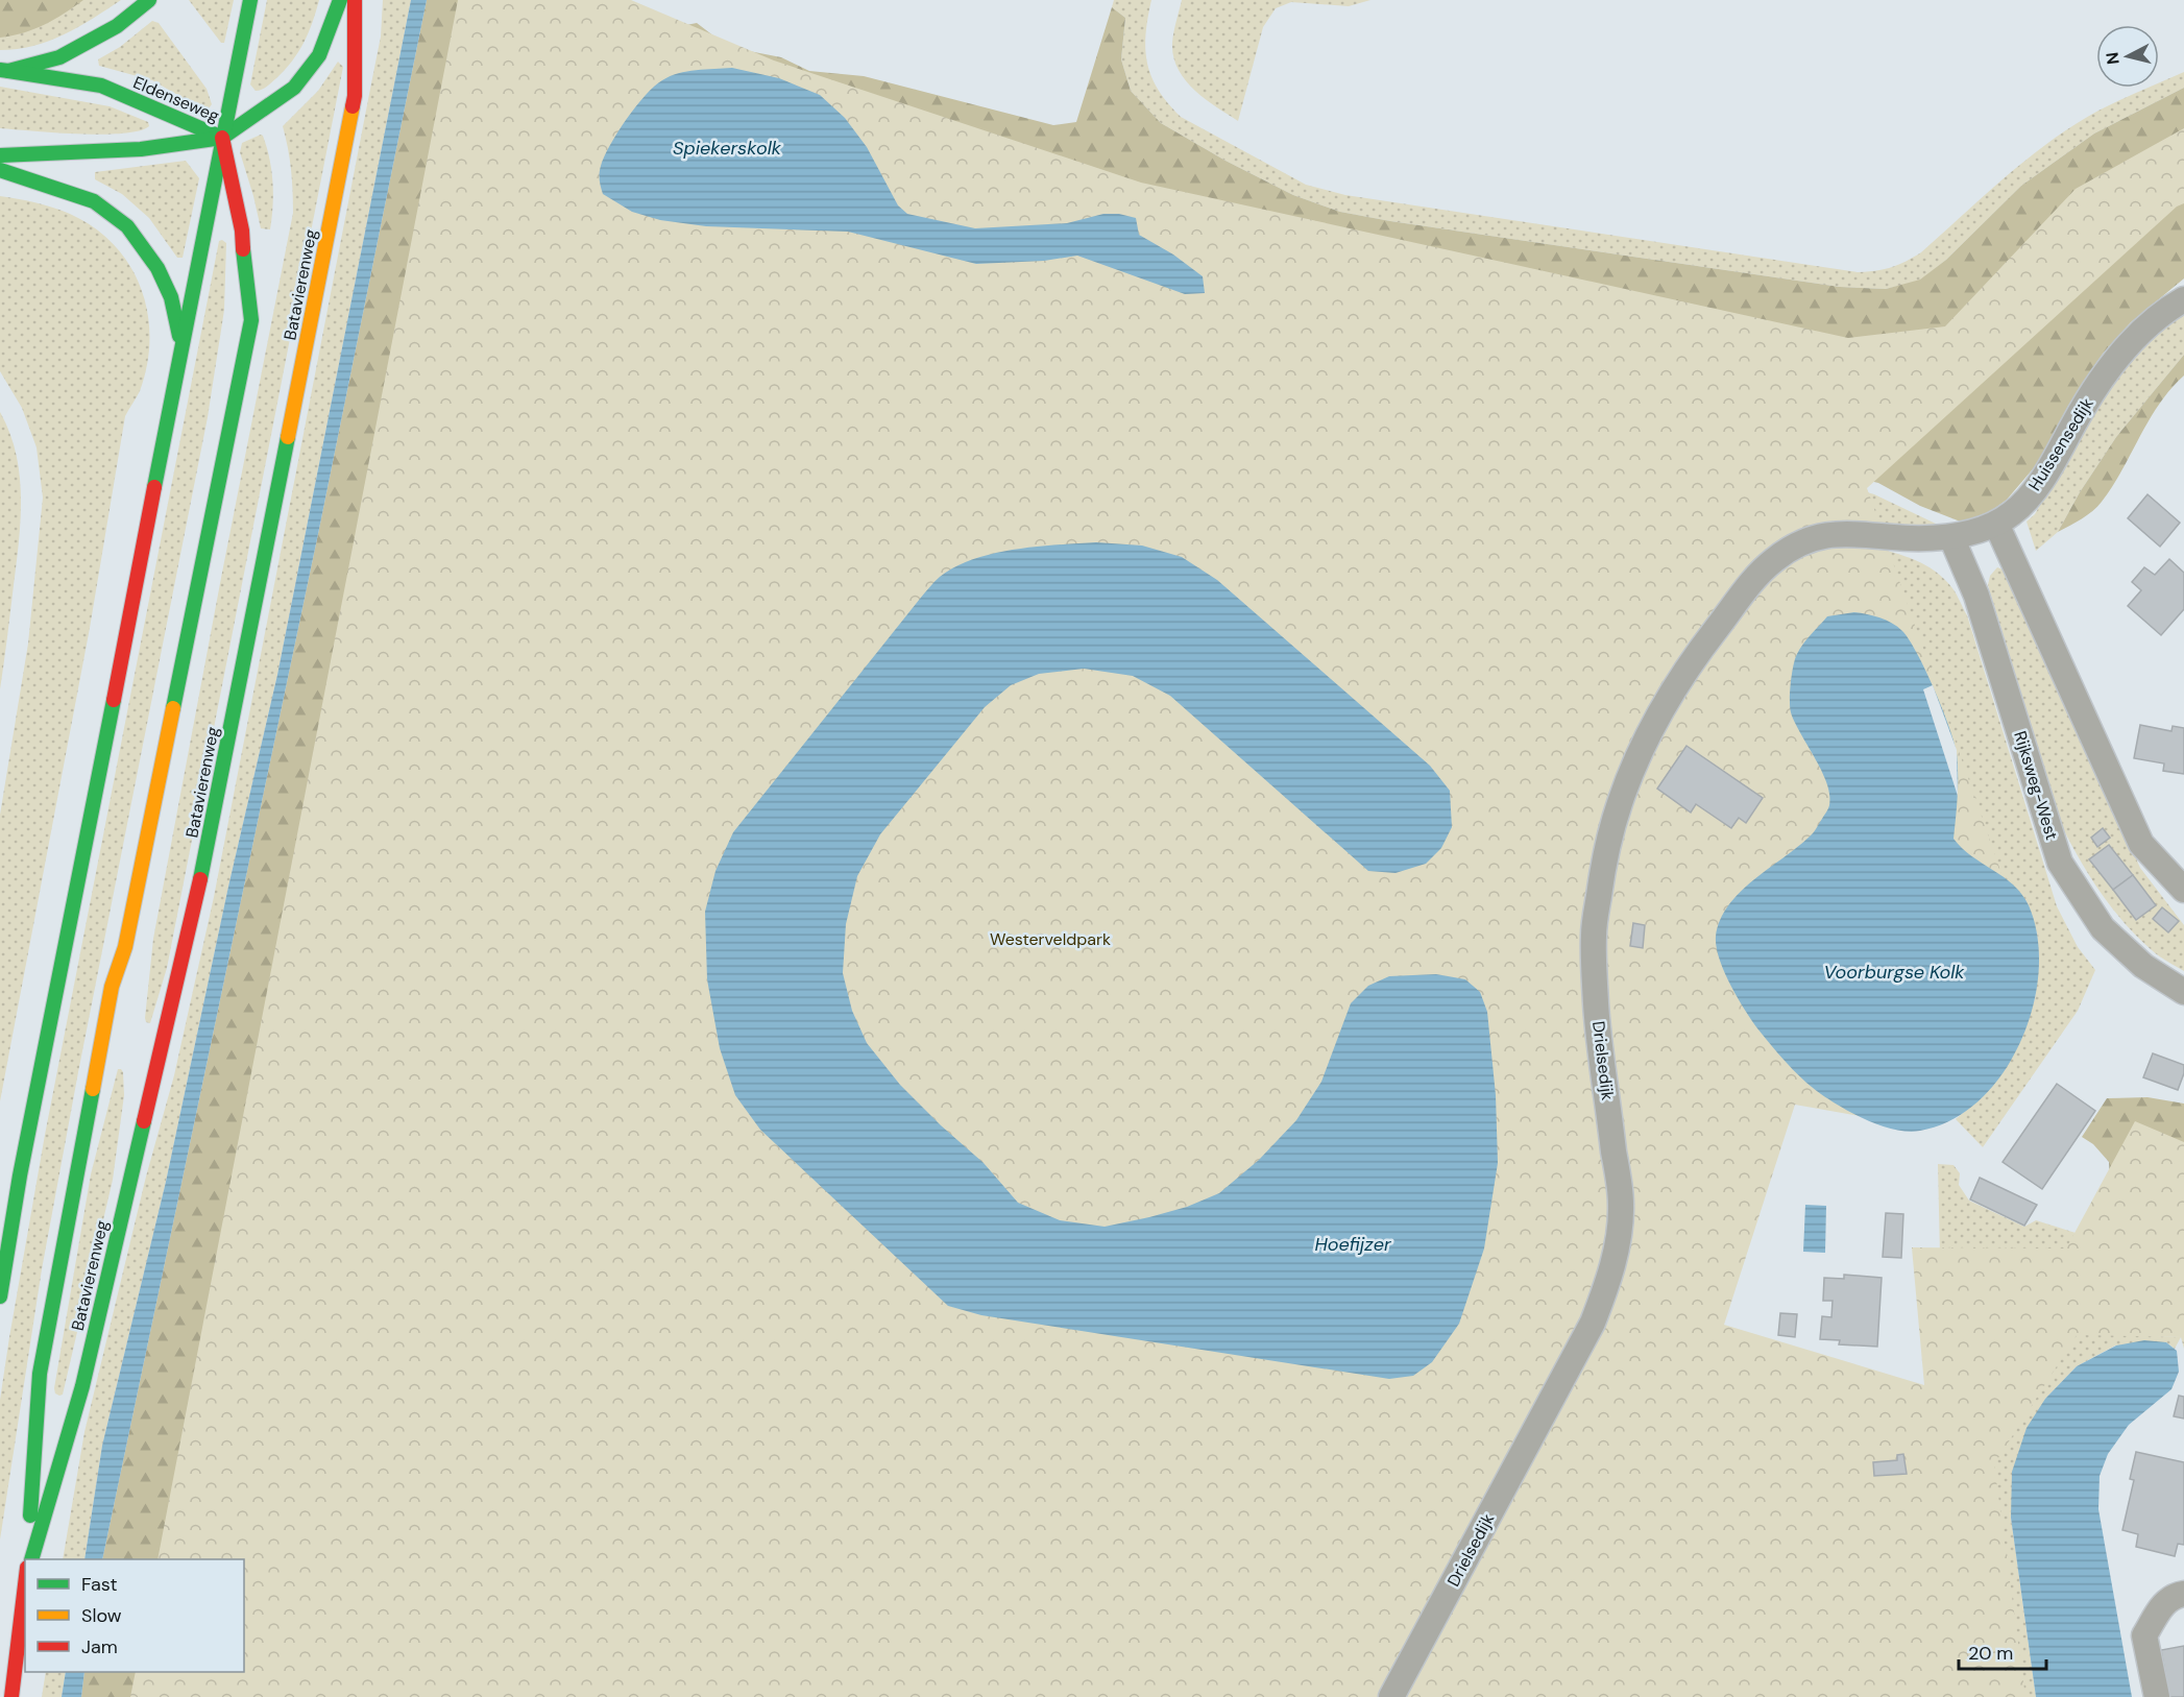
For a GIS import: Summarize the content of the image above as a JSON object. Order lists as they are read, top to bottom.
{
  "streets": {
    "main road": ["Eldenseweg", "Batavierenweg"],
    "street": ["Huissensedijk", "Rijksweg-West", "Drielsedijk"]
  },
  "crossings": [
    ["Eldenseweg", "Batavierenweg"],
    ["Huissensedijk", "Rijksweg-West"],
    ["Huissensedijk", "Drielsedijk"]
  ],
  "water": ["Spiekerskolk", "Voorburgse Kolk", "Hoefijzer"],
  "parks": ["Westerveldpark"],
  "legend": ["Fast", "Slow", "Jam"],
  "scale_bar": "20 m",
  "north": "left"
}
